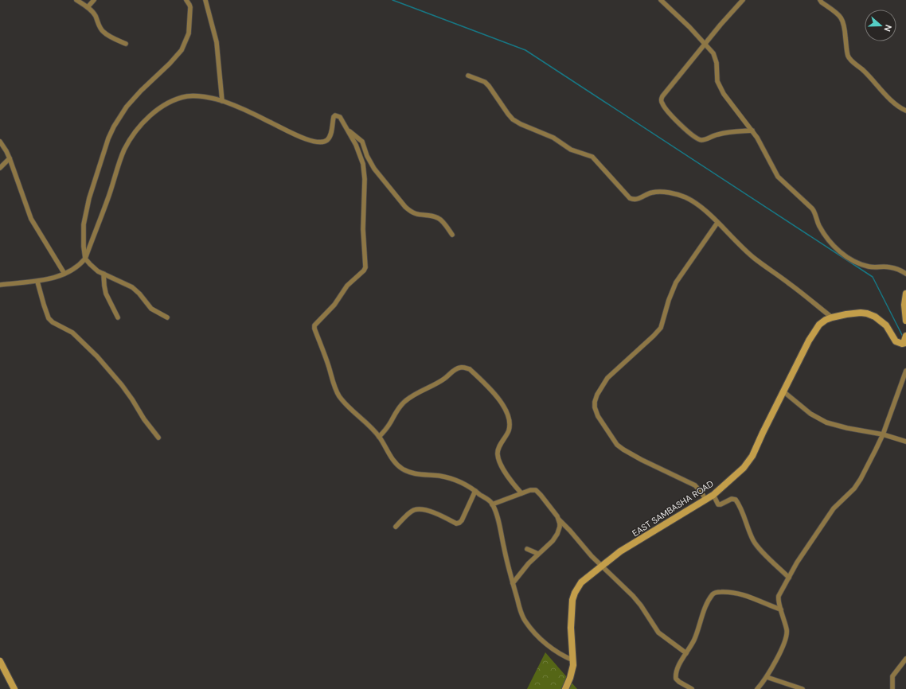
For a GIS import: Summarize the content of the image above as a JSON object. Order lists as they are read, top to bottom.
{
  "streets": {
    "street": ["EAST SAMBASHA ROAD"]
  },
  "north": "right"
}
